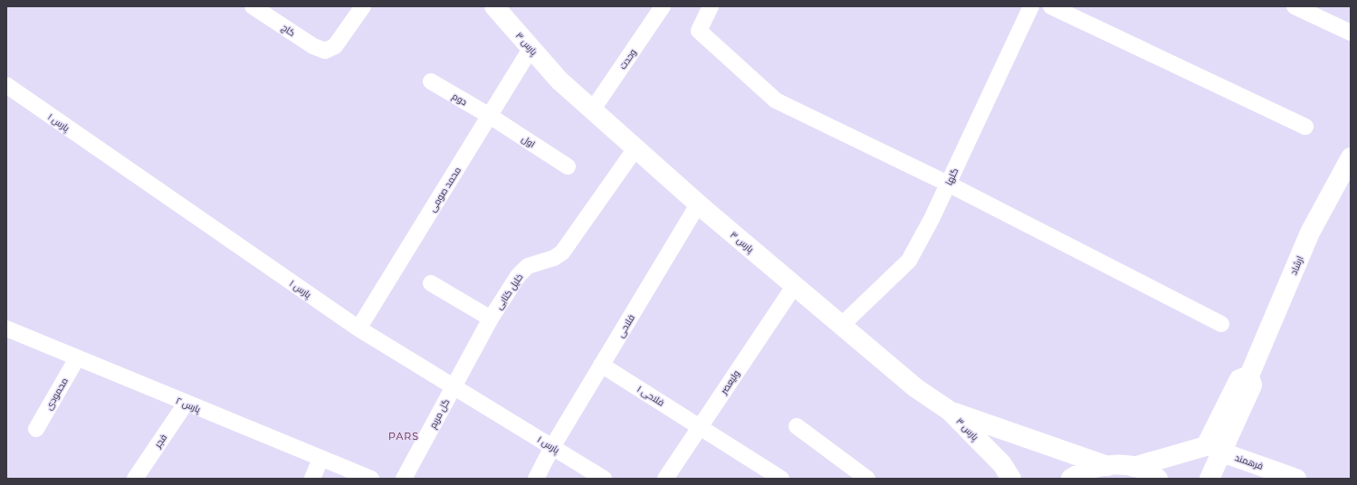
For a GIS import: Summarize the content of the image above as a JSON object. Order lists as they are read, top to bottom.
{
  "streets": {
    "main road": ["پارس ۳", "ارشاد", "فرهمند"],
    "street": [
      "کاج",
      "وحدت",
      "دوم",
      "پارس ۱",
      "اول",
      "گلها",
      "محمد صومی",
      "خلیل کتابی",
      "فلاحی",
      "ولیعصر",
      "محمودی",
      "فلاحی ۱",
      "پارس ۲",
      "گل مریم",
      "فجر"
    ]
  },
  "crossings": [
    ["پارس ۳", "وحدت"],
    ["پارس ۳", "گلها"],
    ["پارس ۳", "محمد صومی"],
    ["پارس ۳", "خلیل کتابی"],
    ["پارس ۳", "فلاحی"],
    ["پارس ۳", "ولیعصر"],
    ["دوم", "اول"],
    ["دوم", "محمد صومی"],
    ["پارس ۱", "محمد صومی"],
    ["پارس ۱", "خلیل کتابی"],
    ["پارس ۱", "فلاحی"],
    ["پارس ۱", "گل مریم"],
    ["اول", "محمد صومی"],
    ["خلیل کتابی", "گل مریم"],
    ["فلاحی", "فلاحی ۱"],
    ["ولیعصر", "فلاحی ۱"],
    ["محمودی", "پارس ۲"],
    ["پارس ۲", "فجر"]
  ],
  "districts": ["PARS"]
}
